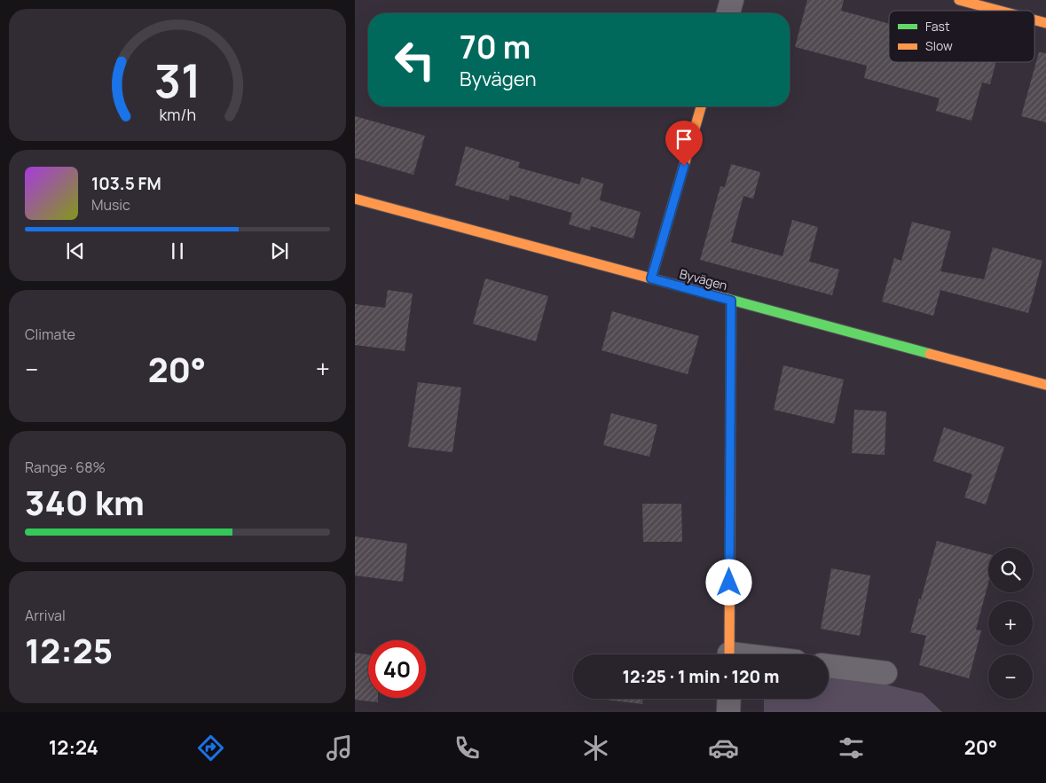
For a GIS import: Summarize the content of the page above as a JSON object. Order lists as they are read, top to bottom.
{
  "streets": {
    "street": ["Byvägen"]
  },
  "legend": ["Fast", "Slow"],
  "page": {
    "turn": ["70 m", "Byvägen"],
    "song": ["103.5 FM", "Music"],
    "tile": [
      "Climate",
      ["Range · 68%", "340 km"],
      ["Arrival", "12:25"]
    ],
    "heat": ["−", "20°", "+"],
    "map_buttons": ["+", "−"],
    "limit": "40",
    "trip": "12:25 · 1 min · 120 m",
    "tabs": ["12:24", "20°"],
    "gauge": ["31", "km/h"]
  }
}
